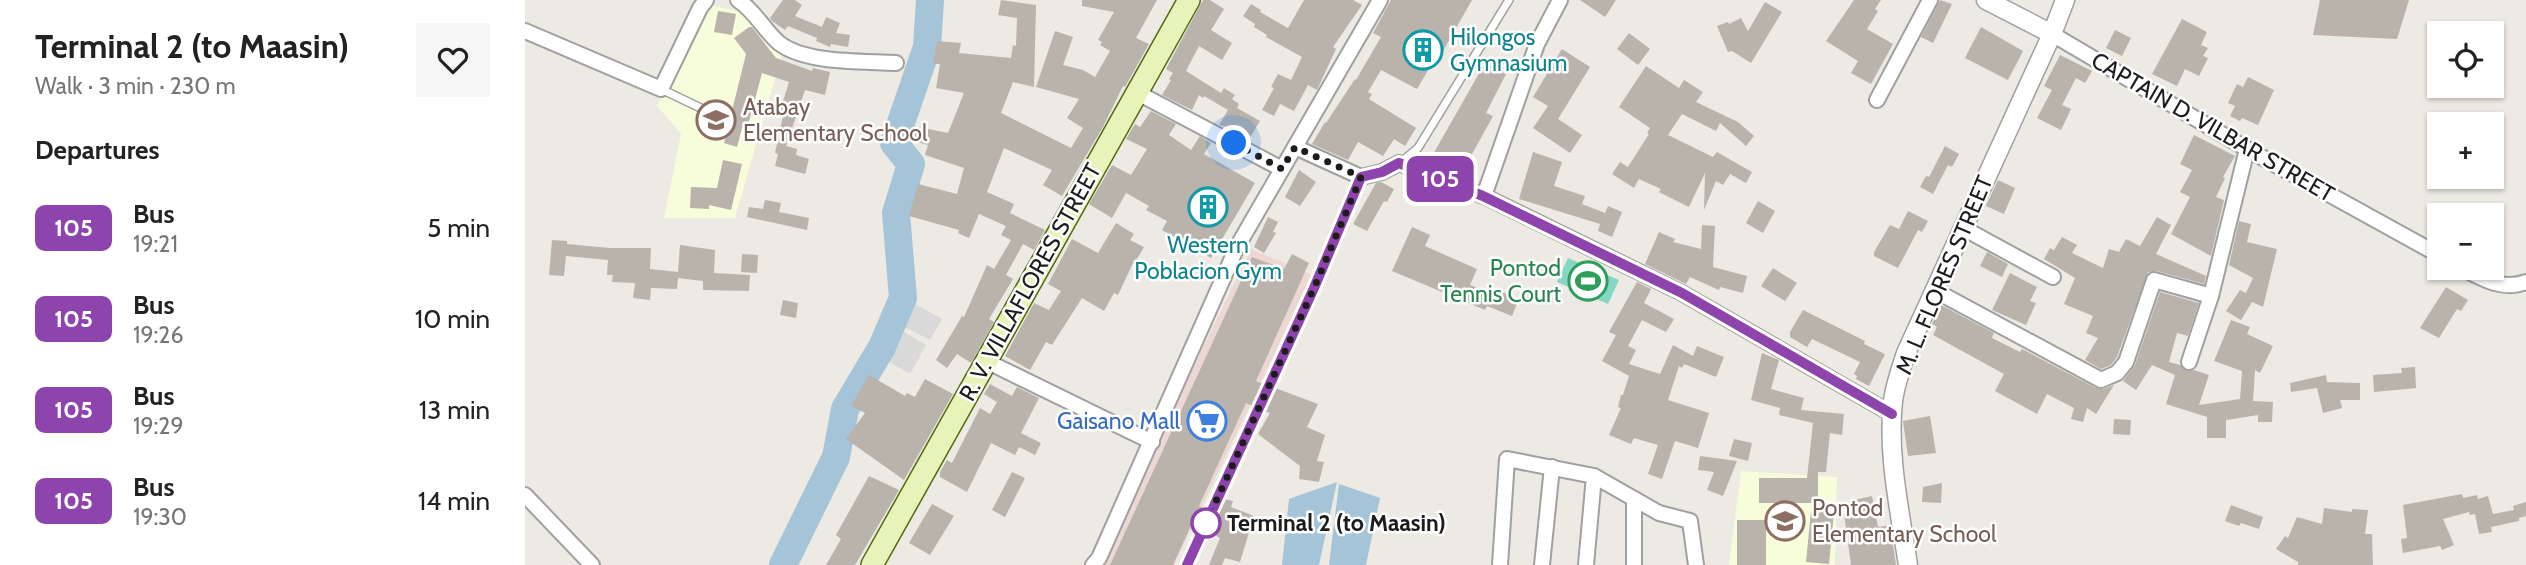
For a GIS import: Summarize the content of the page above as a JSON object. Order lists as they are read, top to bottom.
{
  "streets": {
    "main road": ["R. V. VILLAFLORES STREET"],
    "street": ["CAPTAIN D. VILBAR STREET", "M. L. FLORES STREET"]
  },
  "crossings": [
    ["CAPTAIN D. VILBAR STREET", "M. L. FLORES STREET"]
  ],
  "places": {
    "building": ["Hilongos Gymnasium", "Western Poblacion Gym"],
    "school or university": ["Atabay Elementary School", "Pontod Elementary School"],
    "sports": ["Pontod Tennis Court"],
    "supermarket": ["Gaisano Mall"],
    "other": ["Terminal 2 (to Maasin)"]
  },
  "lines": ["bus line 105"],
  "page": {
    "heading": [
      ["Terminal 2 (to Maasin)", "Walk · 3 min · 230 m"],
      "Departures"
    ],
    "on_map": "105",
    "map_buttons": ["+", "−"],
    "list": [
      {
        "mark": "105",
        "name": "Bus",
        "note": "19:21",
        "value": "5 min"
      },
      {
        "mark": "105",
        "name": "Bus",
        "note": "19:26",
        "value": "10 min"
      },
      {
        "mark": "105",
        "name": "Bus",
        "note": "19:29",
        "value": "13 min"
      },
      {
        "mark": "105",
        "name": "Bus",
        "note": "19:30",
        "value": "14 min"
      }
    ]
  }
}
